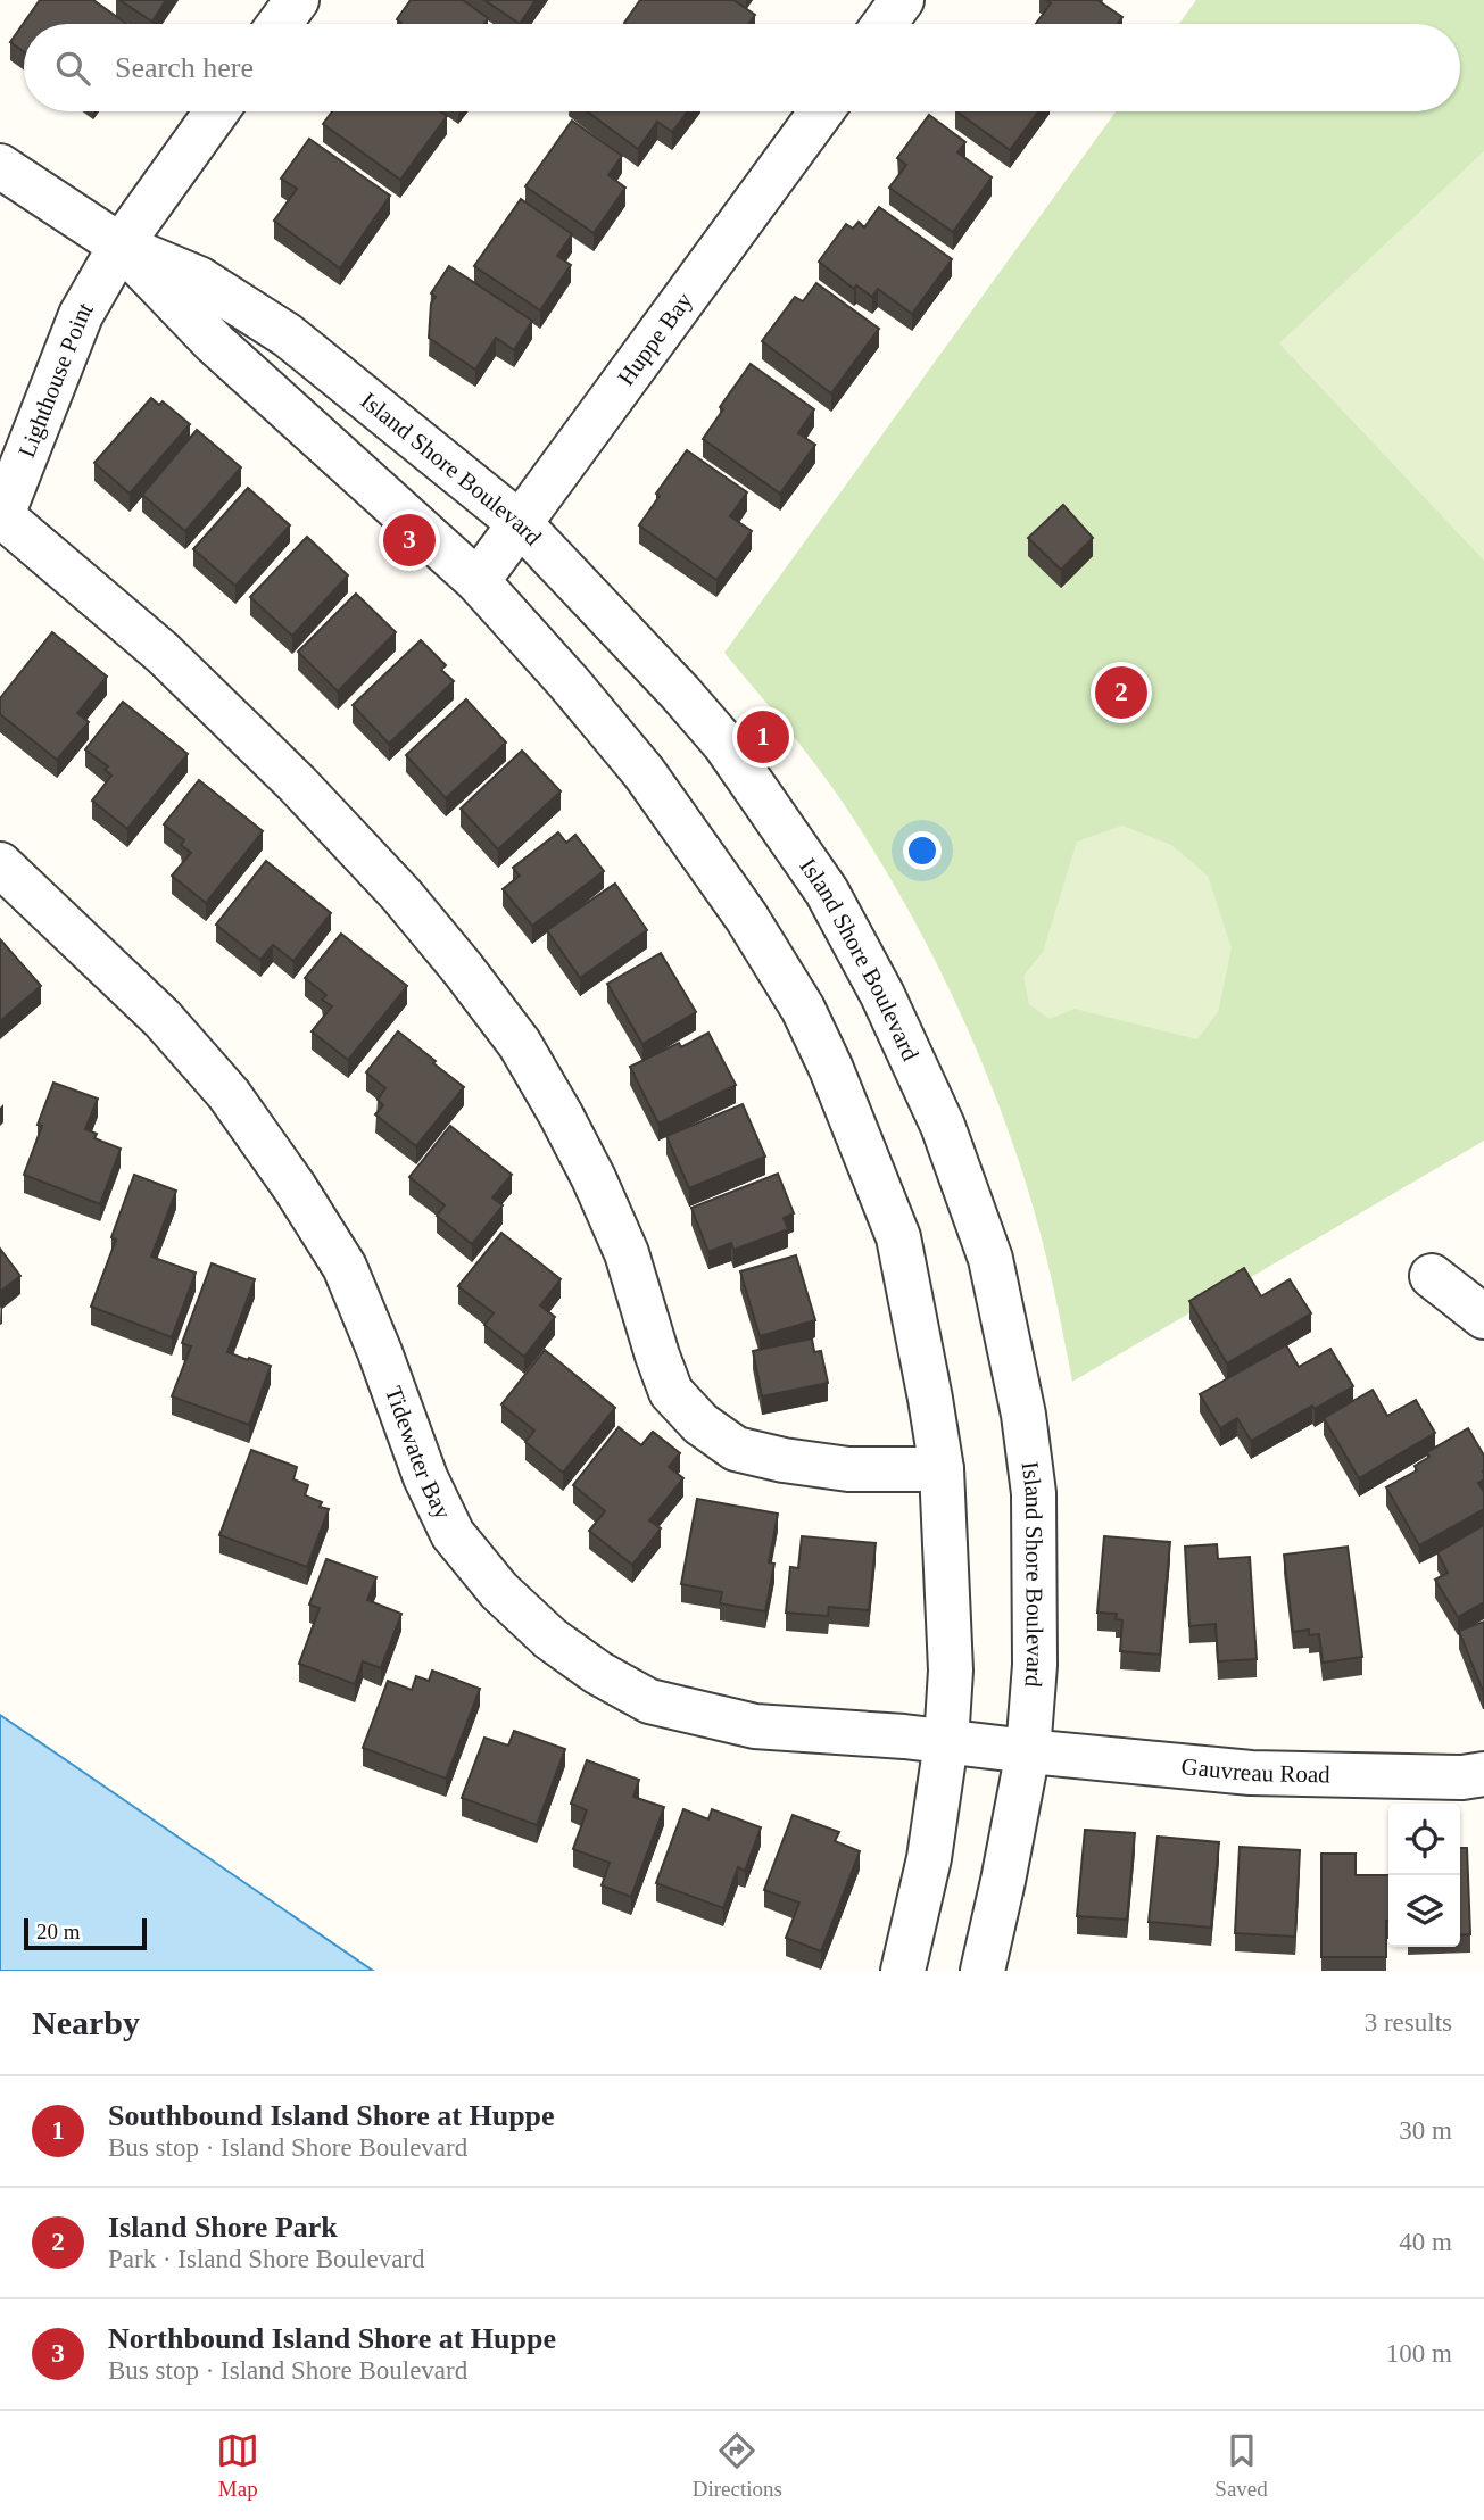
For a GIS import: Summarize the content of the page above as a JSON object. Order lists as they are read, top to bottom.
{
  "streets": {
    "street": [
      "Huppe Bay",
      "Lighthouse Point",
      "Island Shore Boulevard",
      "Tidewater Bay",
      "Gauvreau Road"
    ]
  },
  "crossings": [
    ["Huppe Bay", "Island Shore Boulevard"],
    ["Lighthouse Point", "Island Shore Boulevard"],
    ["Island Shore Boulevard", "Tidewater Bay"],
    ["Island Shore Boulevard", "Gauvreau Road"],
    ["Tidewater Bay", "Gauvreau Road"]
  ],
  "scale_bar": "20 m",
  "page": {
    "search": "Search here",
    "pins": ["3", "2", "1"],
    "scale": "20 m",
    "heading": ["Nearby", "3 results"],
    "list": [
      {
        "mark": "1",
        "name": "Southbound Island Shore at Huppe",
        "note": "Bus stop · Island Shore Boulevard",
        "value": "30 m"
      },
      {
        "mark": "2",
        "name": "Island Shore Park",
        "note": "Park · Island Shore Boulevard",
        "value": "40 m"
      },
      {
        "mark": "3",
        "name": "Northbound Island Shore at Huppe",
        "note": "Bus stop · Island Shore Boulevard",
        "value": "100 m"
      }
    ],
    "nav": ["Map", "Directions", "Saved"]
  }
}
